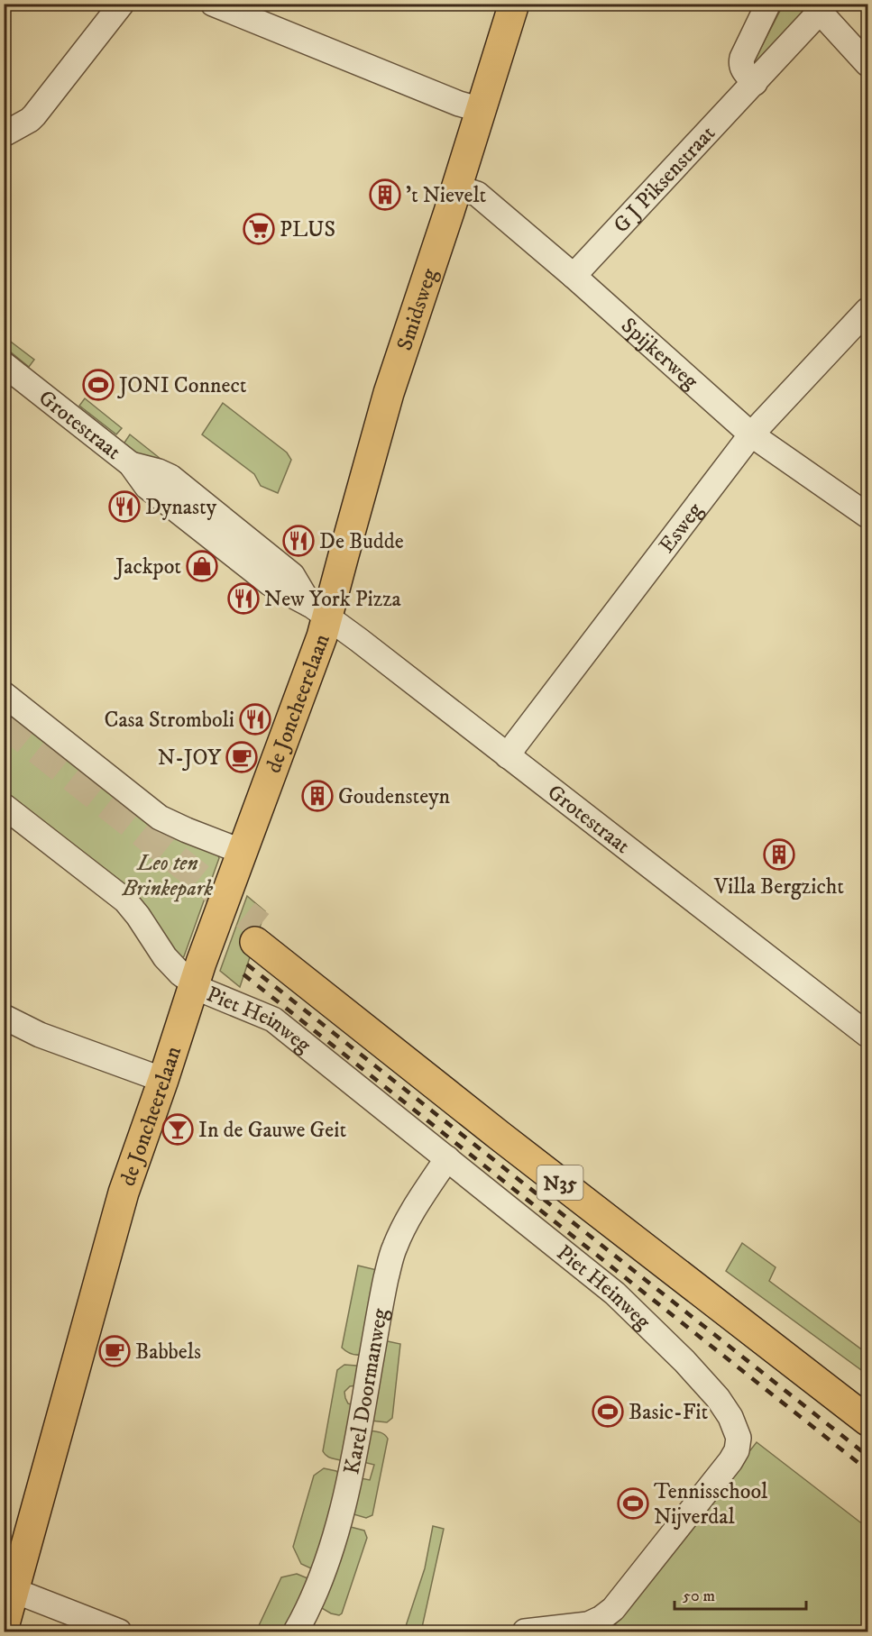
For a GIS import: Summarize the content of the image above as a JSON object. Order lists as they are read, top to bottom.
{
  "streets": {
    "main road": ["Smidsweg", "de Joncheerelaan", "N35"],
    "street": [
      "G J Piksenstraat",
      "Spijkerweg",
      "Grotestraat",
      "Esweg",
      "Piet Heinweg",
      "Karel Doormanweg"
    ]
  },
  "crossings": [
    ["G J Piksenstraat", "Spijkerweg"],
    ["Smidsweg", "Spijkerweg"],
    ["Smidsweg", "Grotestraat"],
    ["Smidsweg", "de Joncheerelaan"],
    ["Spijkerweg", "Esweg"],
    ["Grotestraat", "Esweg"],
    ["Grotestraat", "de Joncheerelaan"],
    ["de Joncheerelaan", "Piet Heinweg"],
    ["Piet Heinweg", "Karel Doormanweg"]
  ],
  "parks": ["Leo ten Brinkepark"],
  "places": {
    "building": ["'t Nievelt", "Goudensteyn", "Villa Bergzicht"],
    "supermarket": ["PLUS"],
    "sports": ["JONI Connect", "Basic-Fit", "Tennisschool Nijverdal"],
    "restaurant": [
      "Dynasty",
      "De Budde",
      "New York Pizza",
      "Casa Stromboli"
    ],
    "shop": ["Jackpot"],
    "cafe": ["N-JOY", "Babbels"],
    "bar": ["In de Gauwe Geit"]
  },
  "scale_bar": "50 m"
}
